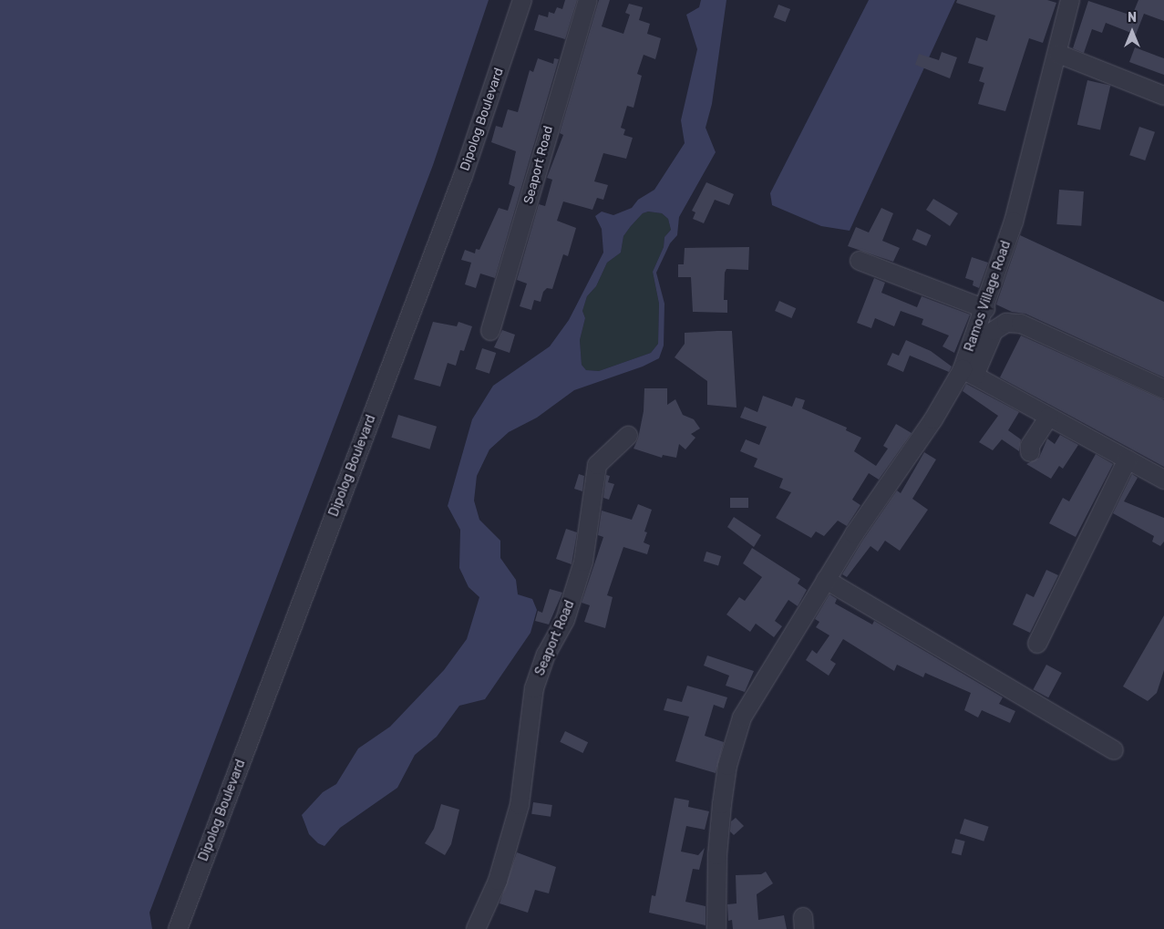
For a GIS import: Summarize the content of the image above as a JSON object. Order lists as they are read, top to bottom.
{
  "streets": {
    "street": ["Dipolog Boulevard", "Seaport Road", "Ramos Village Road"]
  },
  "north": "top"
}
